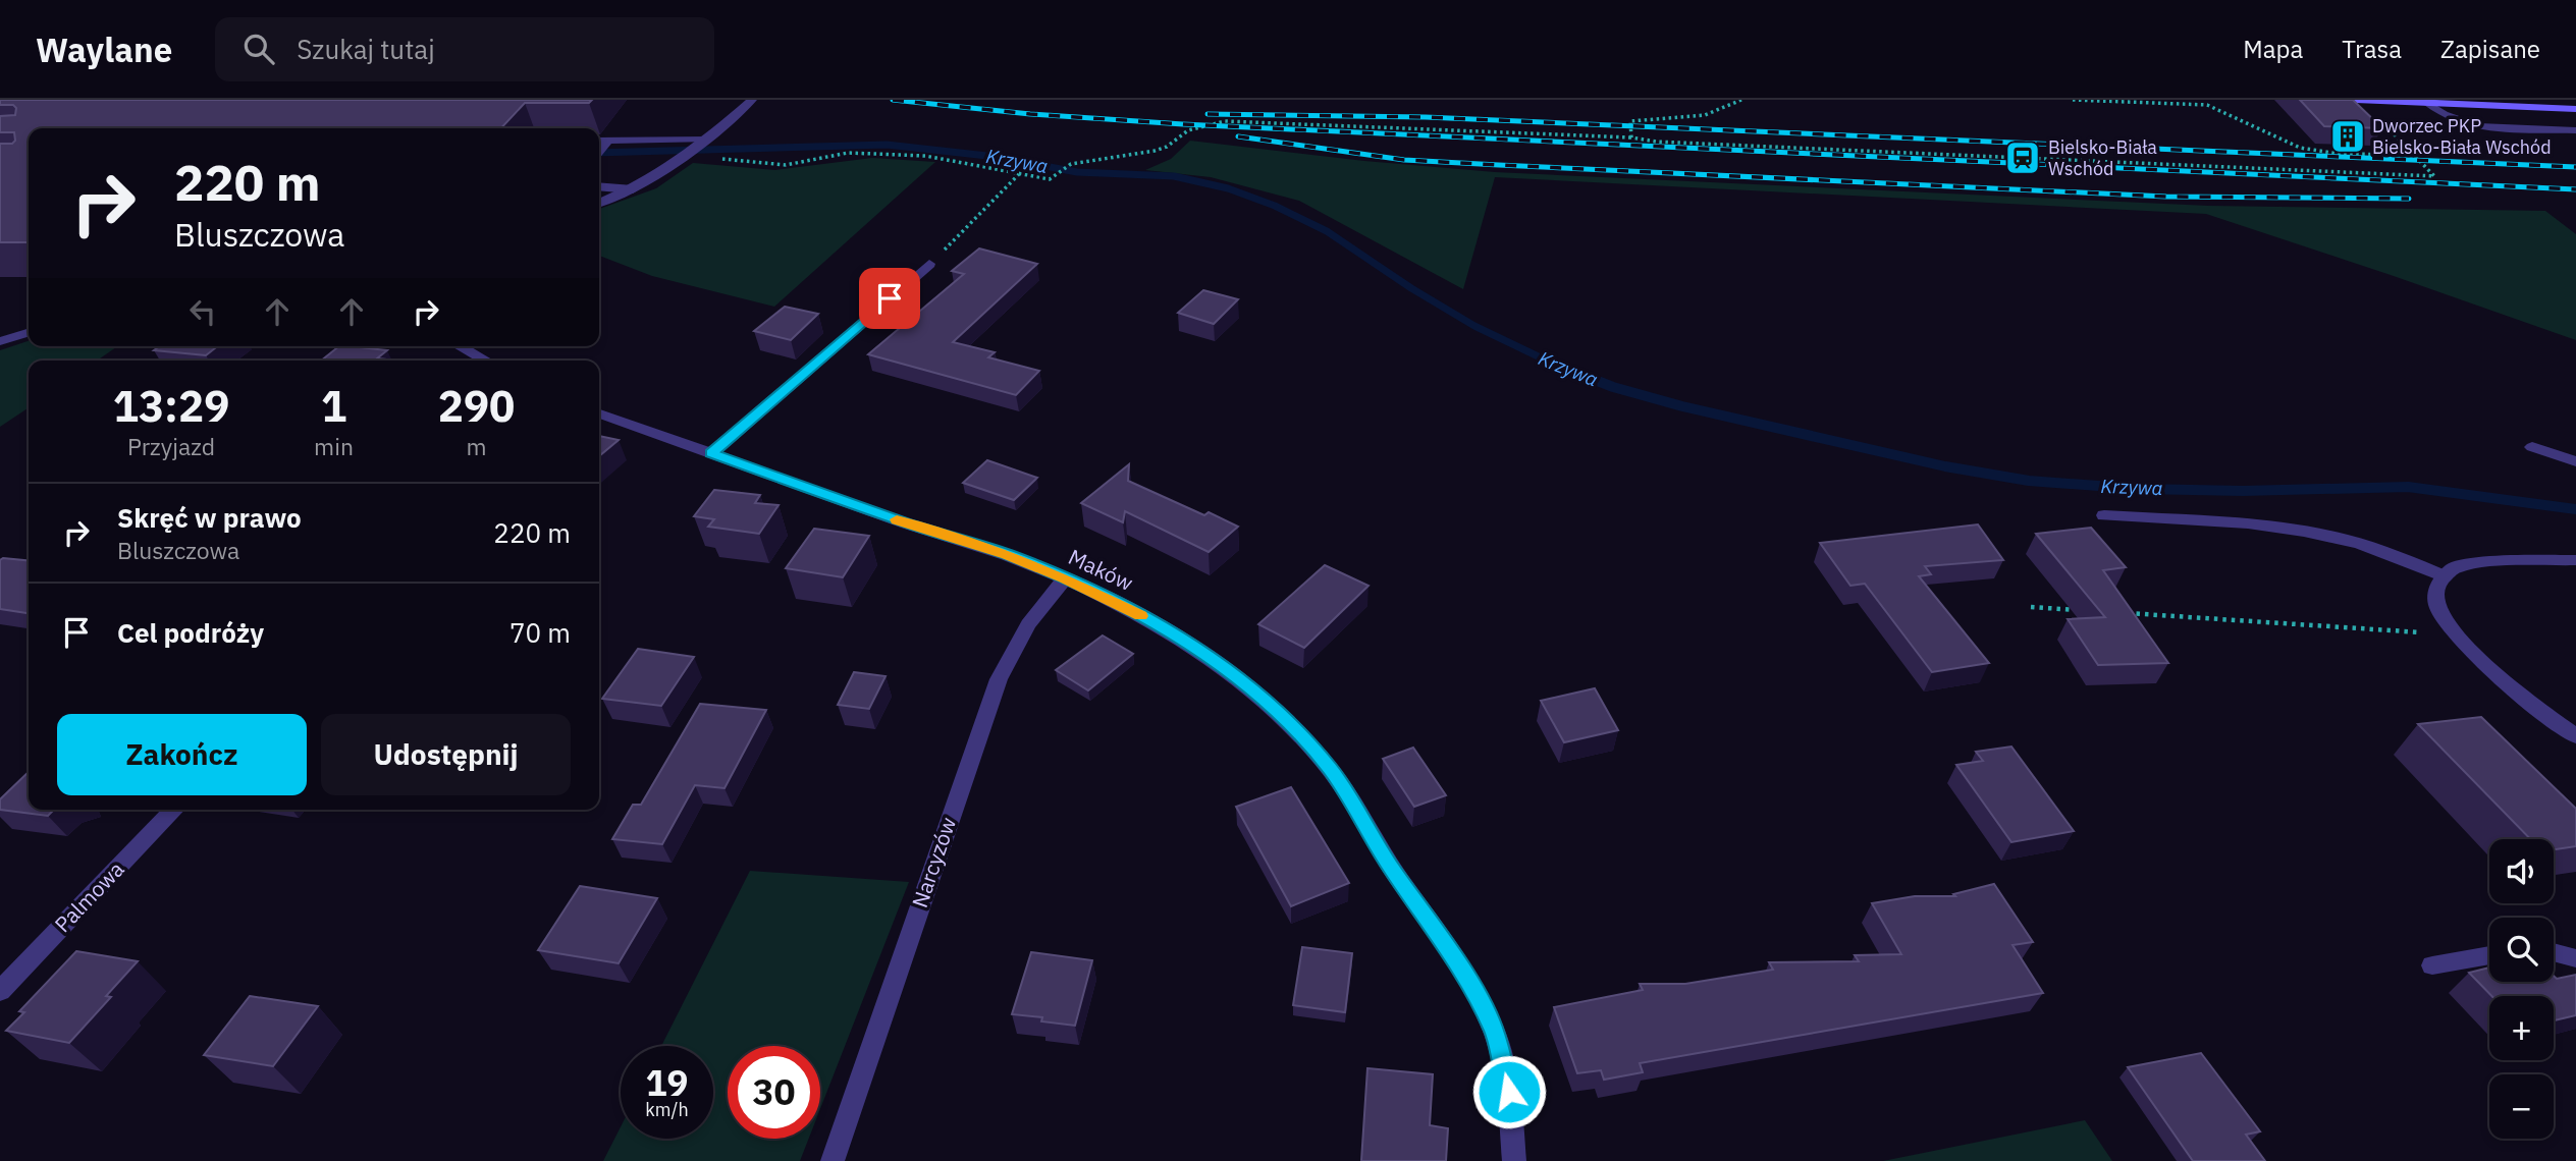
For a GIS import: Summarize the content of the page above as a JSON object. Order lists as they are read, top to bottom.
{
  "streets": {
    "street": ["Maków", "Narcyzów", "Palmowa"]
  },
  "crossings": [
    ["Maków", "Narcyzów"]
  ],
  "water": ["Krzywa"],
  "places": {
    "building": ["Dworzec PKP Bielsko-Biała Wschód"],
    "station": ["Bielsko-Biała Wschód"]
  },
  "page": {
    "header": "Waylane",
    "search": "Szukaj tutaj",
    "nav": ["Mapa", "Trasa", "Zapisane"],
    "turn": ["220 m", "Bluszczowa"],
    "eta": [
      "13:29",
      "Przyjazd",
      "1",
      "min",
      "290",
      "m"
    ],
    "list": [
      {
        "name": "Skręć w prawo",
        "note": "Bluszczowa",
        "value": "220 m"
      },
      {
        "name": "Cel podróży",
        "value": "70 m"
      }
    ],
    "buttons": ["Zakończ", "Udostępnij"],
    "map_buttons": ["+", "−"],
    "speed": "19 km/h",
    "limit": "30"
  }
}
